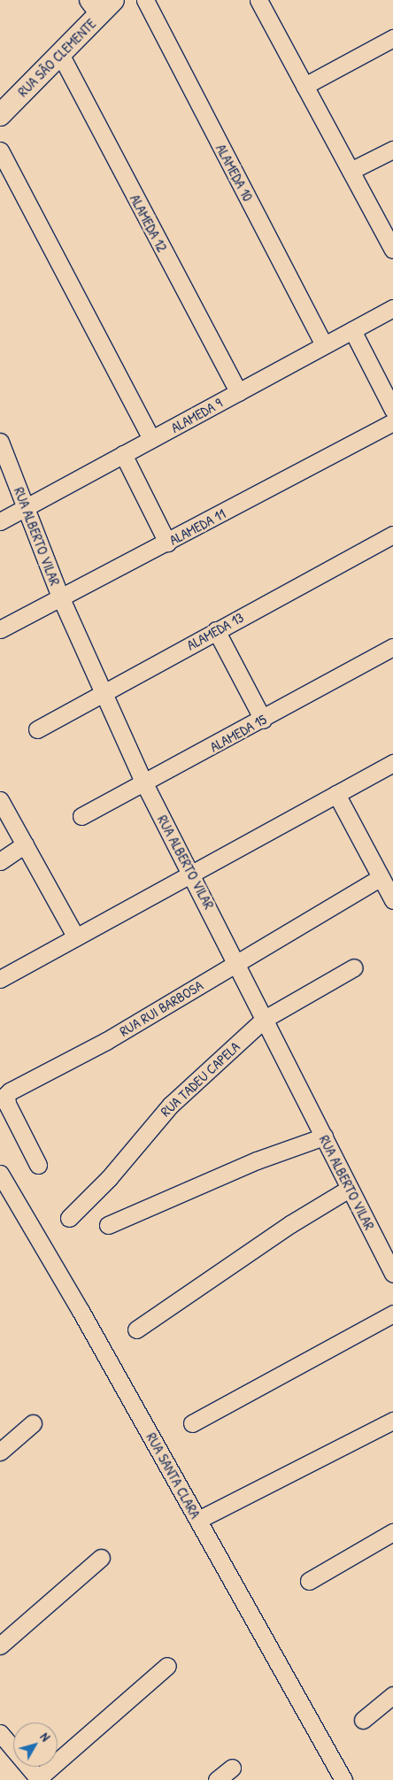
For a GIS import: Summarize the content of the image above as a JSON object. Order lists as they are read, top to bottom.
{
  "streets": {
    "main road": ["RUA SÃO CLEMENTE"],
    "street": [
      "ALAMEDA 10",
      "ALAMEDA 12",
      "ALAMEDA 9",
      "ALAMEDA 11",
      "RUA ALBERTO VILAR",
      "ALAMEDA 13",
      "ALAMEDA 15",
      "RUA RUI BARBOSA",
      "RUA TADEU CAPELA",
      "RUA SANTA CLARA"
    ]
  },
  "crossings": [
    ["RUA SÃO CLEMENTE", "ALAMEDA 12"],
    ["ALAMEDA 10", "ALAMEDA 9"],
    ["ALAMEDA 12", "ALAMEDA 9"],
    ["ALAMEDA 9", "RUA ALBERTO VILAR"],
    ["ALAMEDA 11", "RUA ALBERTO VILAR"],
    ["RUA ALBERTO VILAR", "ALAMEDA 13"],
    ["RUA ALBERTO VILAR", "ALAMEDA 15"],
    ["RUA ALBERTO VILAR", "RUA RUI BARBOSA"],
    ["RUA ALBERTO VILAR", "RUA TADEU CAPELA"]
  ],
  "north": "top right"
}
